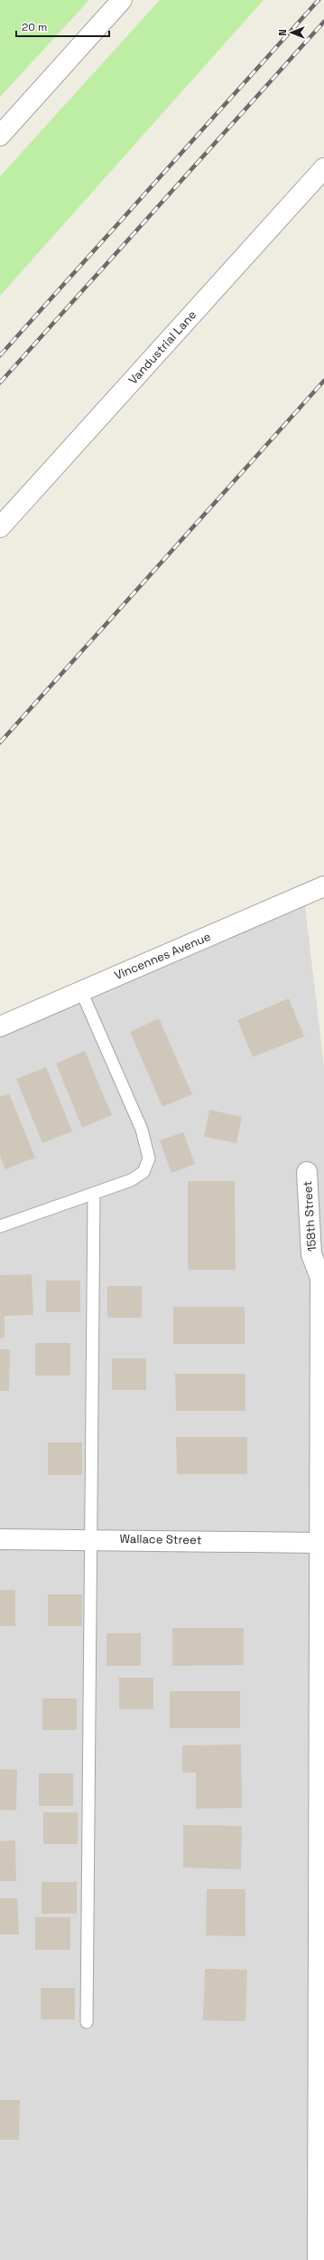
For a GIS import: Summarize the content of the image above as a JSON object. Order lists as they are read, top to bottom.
{
  "streets": {
    "street": [
      "Vandustrial Lane",
      "Vincennes Avenue",
      "158th Street",
      "Wallace Street"
    ]
  },
  "crossings": [
    ["158th Street", "Wallace Street"]
  ],
  "scale_bar": "20 m",
  "north": "left"
}
